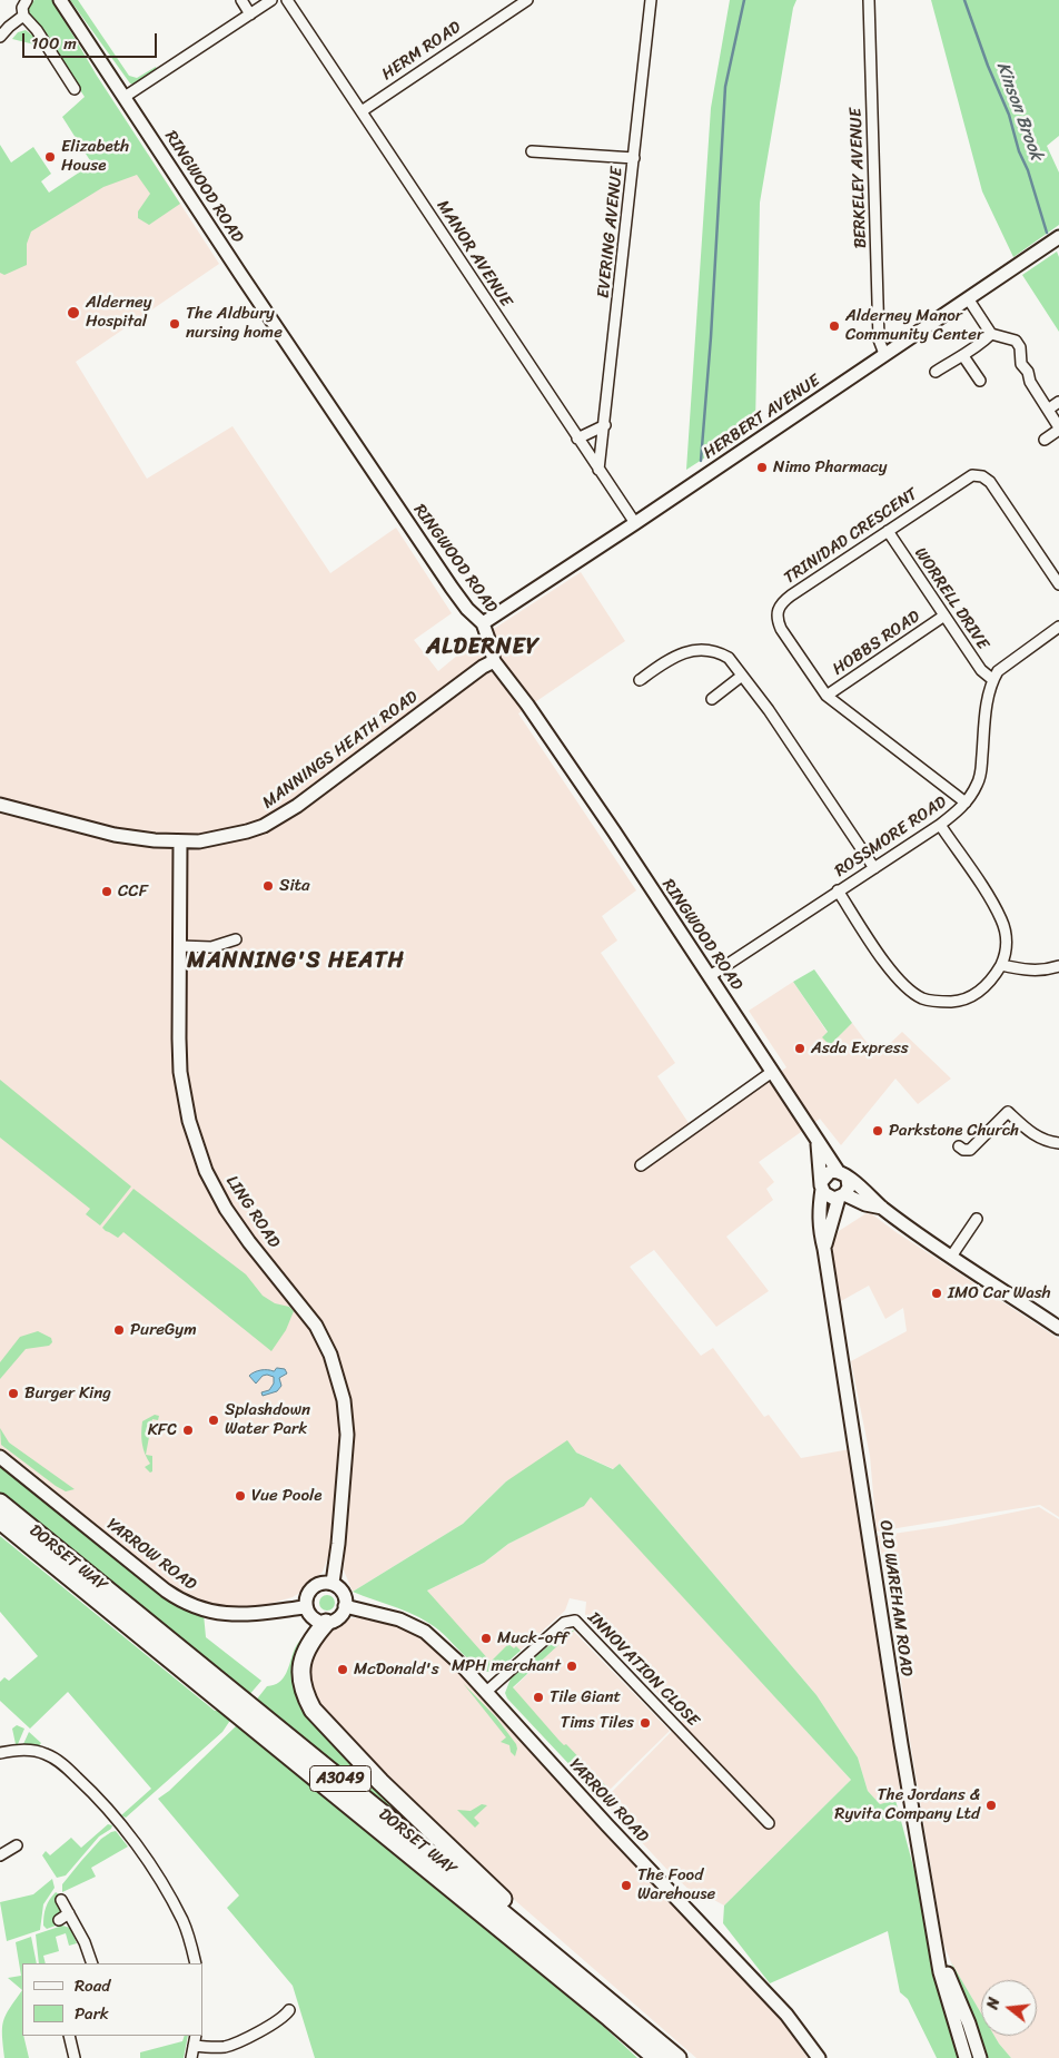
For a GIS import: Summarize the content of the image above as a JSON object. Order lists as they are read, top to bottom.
{
  "streets": {
    "highway": ["DORSET WAY", "A3049"],
    "street": [
      "HERM ROAD",
      "BERKELEY AVENUE",
      "RINGWOOD ROAD",
      "EVERING AVENUE",
      "MANOR AVENUE",
      "HERBERT AVENUE",
      "TRINIDAD CRESCENT",
      "WORRELL DRIVE",
      "HOBBS ROAD",
      "MANNINGS HEATH ROAD",
      "ROSSMORE ROAD",
      "LING ROAD",
      "YARROW ROAD",
      "OLD WAREHAM ROAD",
      "INNOVATION CLOSE"
    ]
  },
  "crossings": [
    ["HERM ROAD", "MANOR AVENUE"],
    ["BERKELEY AVENUE", "HERBERT AVENUE"],
    ["RINGWOOD ROAD", "HERBERT AVENUE"],
    ["RINGWOOD ROAD", "MANNINGS HEATH ROAD"],
    ["RINGWOOD ROAD", "ROSSMORE ROAD"],
    ["RINGWOOD ROAD", "OLD WAREHAM ROAD"],
    ["EVERING AVENUE", "MANOR AVENUE"],
    ["MANOR AVENUE", "HERBERT AVENUE"],
    ["TRINIDAD CRESCENT", "WORRELL DRIVE"],
    ["TRINIDAD CRESCENT", "HOBBS ROAD"],
    ["TRINIDAD CRESCENT", "ROSSMORE ROAD"],
    ["WORRELL DRIVE", "HOBBS ROAD"],
    ["WORRELL DRIVE", "ROSSMORE ROAD"],
    ["MANNINGS HEATH ROAD", "LING ROAD"],
    ["LING ROAD", "YARROW ROAD"],
    ["YARROW ROAD", "INNOVATION CLOSE"]
  ],
  "districts": ["ALDERNEY", "MANNING'S HEATH"],
  "water": ["Kinson Brook"],
  "places": [
    "Elizabeth House",
    "Alderney Hospital",
    "The Aldbury nursing home",
    "Alderney Manor Community Center",
    "Nimo Pharmacy",
    "Sita",
    "CCF",
    "Asda Express",
    "Parkstone Church",
    "IMO Car Wash",
    "PureGym",
    "Burger King",
    "Splashdown Water Park",
    "KFC",
    "Vue Poole",
    "Muck-off",
    "MPH merchant",
    "McDonald's",
    "Tile Giant",
    "Tims Tiles",
    "The Jordans & Ryvita Company Ltd",
    "The Food Warehouse"
  ],
  "legend": ["Road", "Park"],
  "scale_bar": "100 m",
  "north": "left"
}
